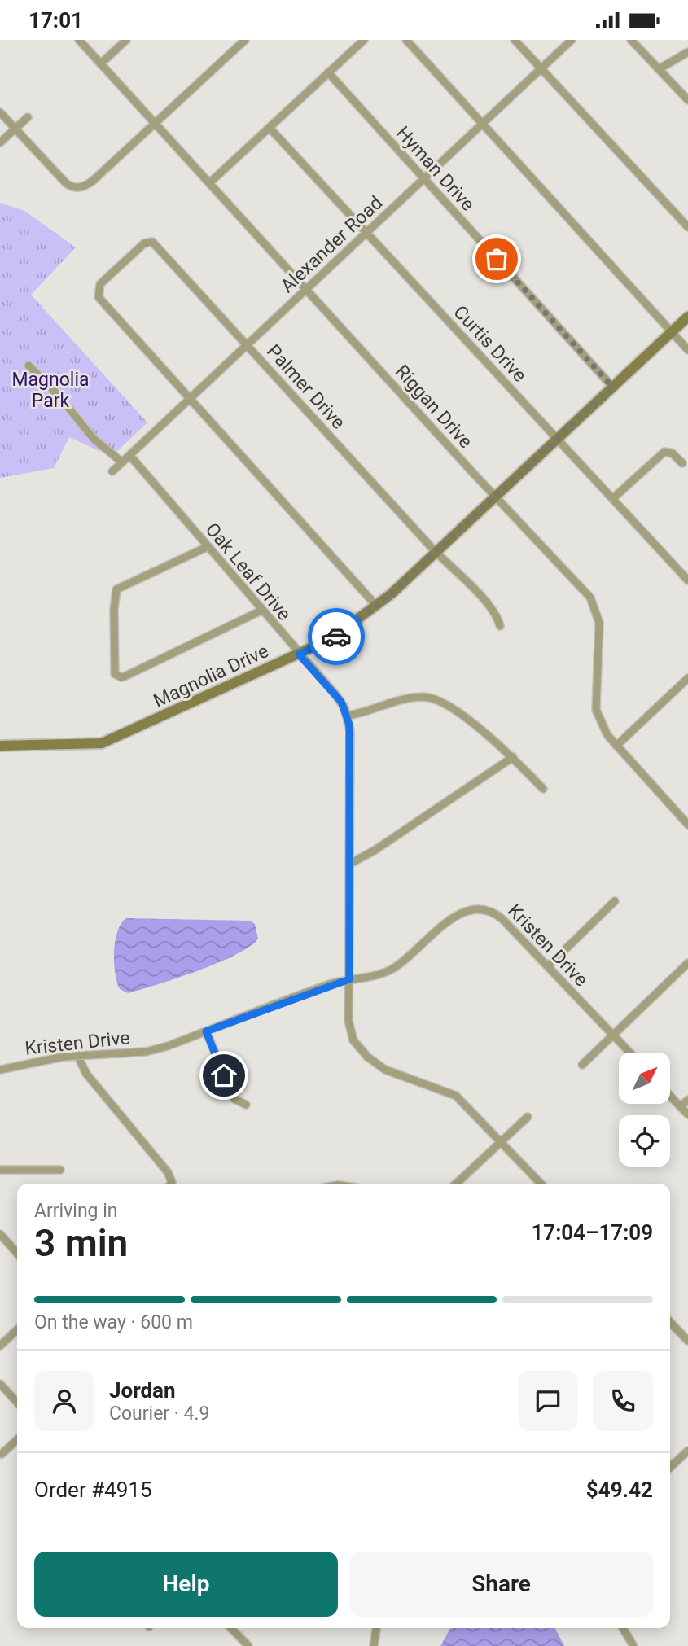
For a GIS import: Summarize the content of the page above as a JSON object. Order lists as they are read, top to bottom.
{
  "streets": {
    "street": [
      "Hyman Drive",
      "Alexander Road",
      "Curtis Drive",
      "Palmer Drive",
      "Riggan Drive",
      "Oak Leaf Drive",
      "Magnolia Drive",
      "Kristen Drive"
    ]
  },
  "crossings": [
    ["Hyman Drive", "Alexander Road"],
    ["Hyman Drive", "Magnolia Drive"],
    ["Alexander Road", "Curtis Drive"],
    ["Alexander Road", "Palmer Drive"],
    ["Alexander Road", "Riggan Drive"],
    ["Alexander Road", "Oak Leaf Drive"],
    ["Curtis Drive", "Magnolia Drive"],
    ["Palmer Drive", "Magnolia Drive"],
    ["Riggan Drive", "Magnolia Drive"],
    ["Oak Leaf Drive", "Magnolia Drive"],
    ["Oak Leaf Drive", "Kristen Drive"]
  ],
  "parks": ["Magnolia Park"],
  "north": "top right",
  "page": {
    "status": "17:01",
    "heading": ["3 min", "Arriving in", "17:04–17:09"],
    "panel": [
      "Jordan",
      "Courier · 4.9",
      "Order #4915",
      "$49.42"
    ],
    "bar": "On the way · 600 m",
    "buttons": ["Help", "Share"]
  }
}
